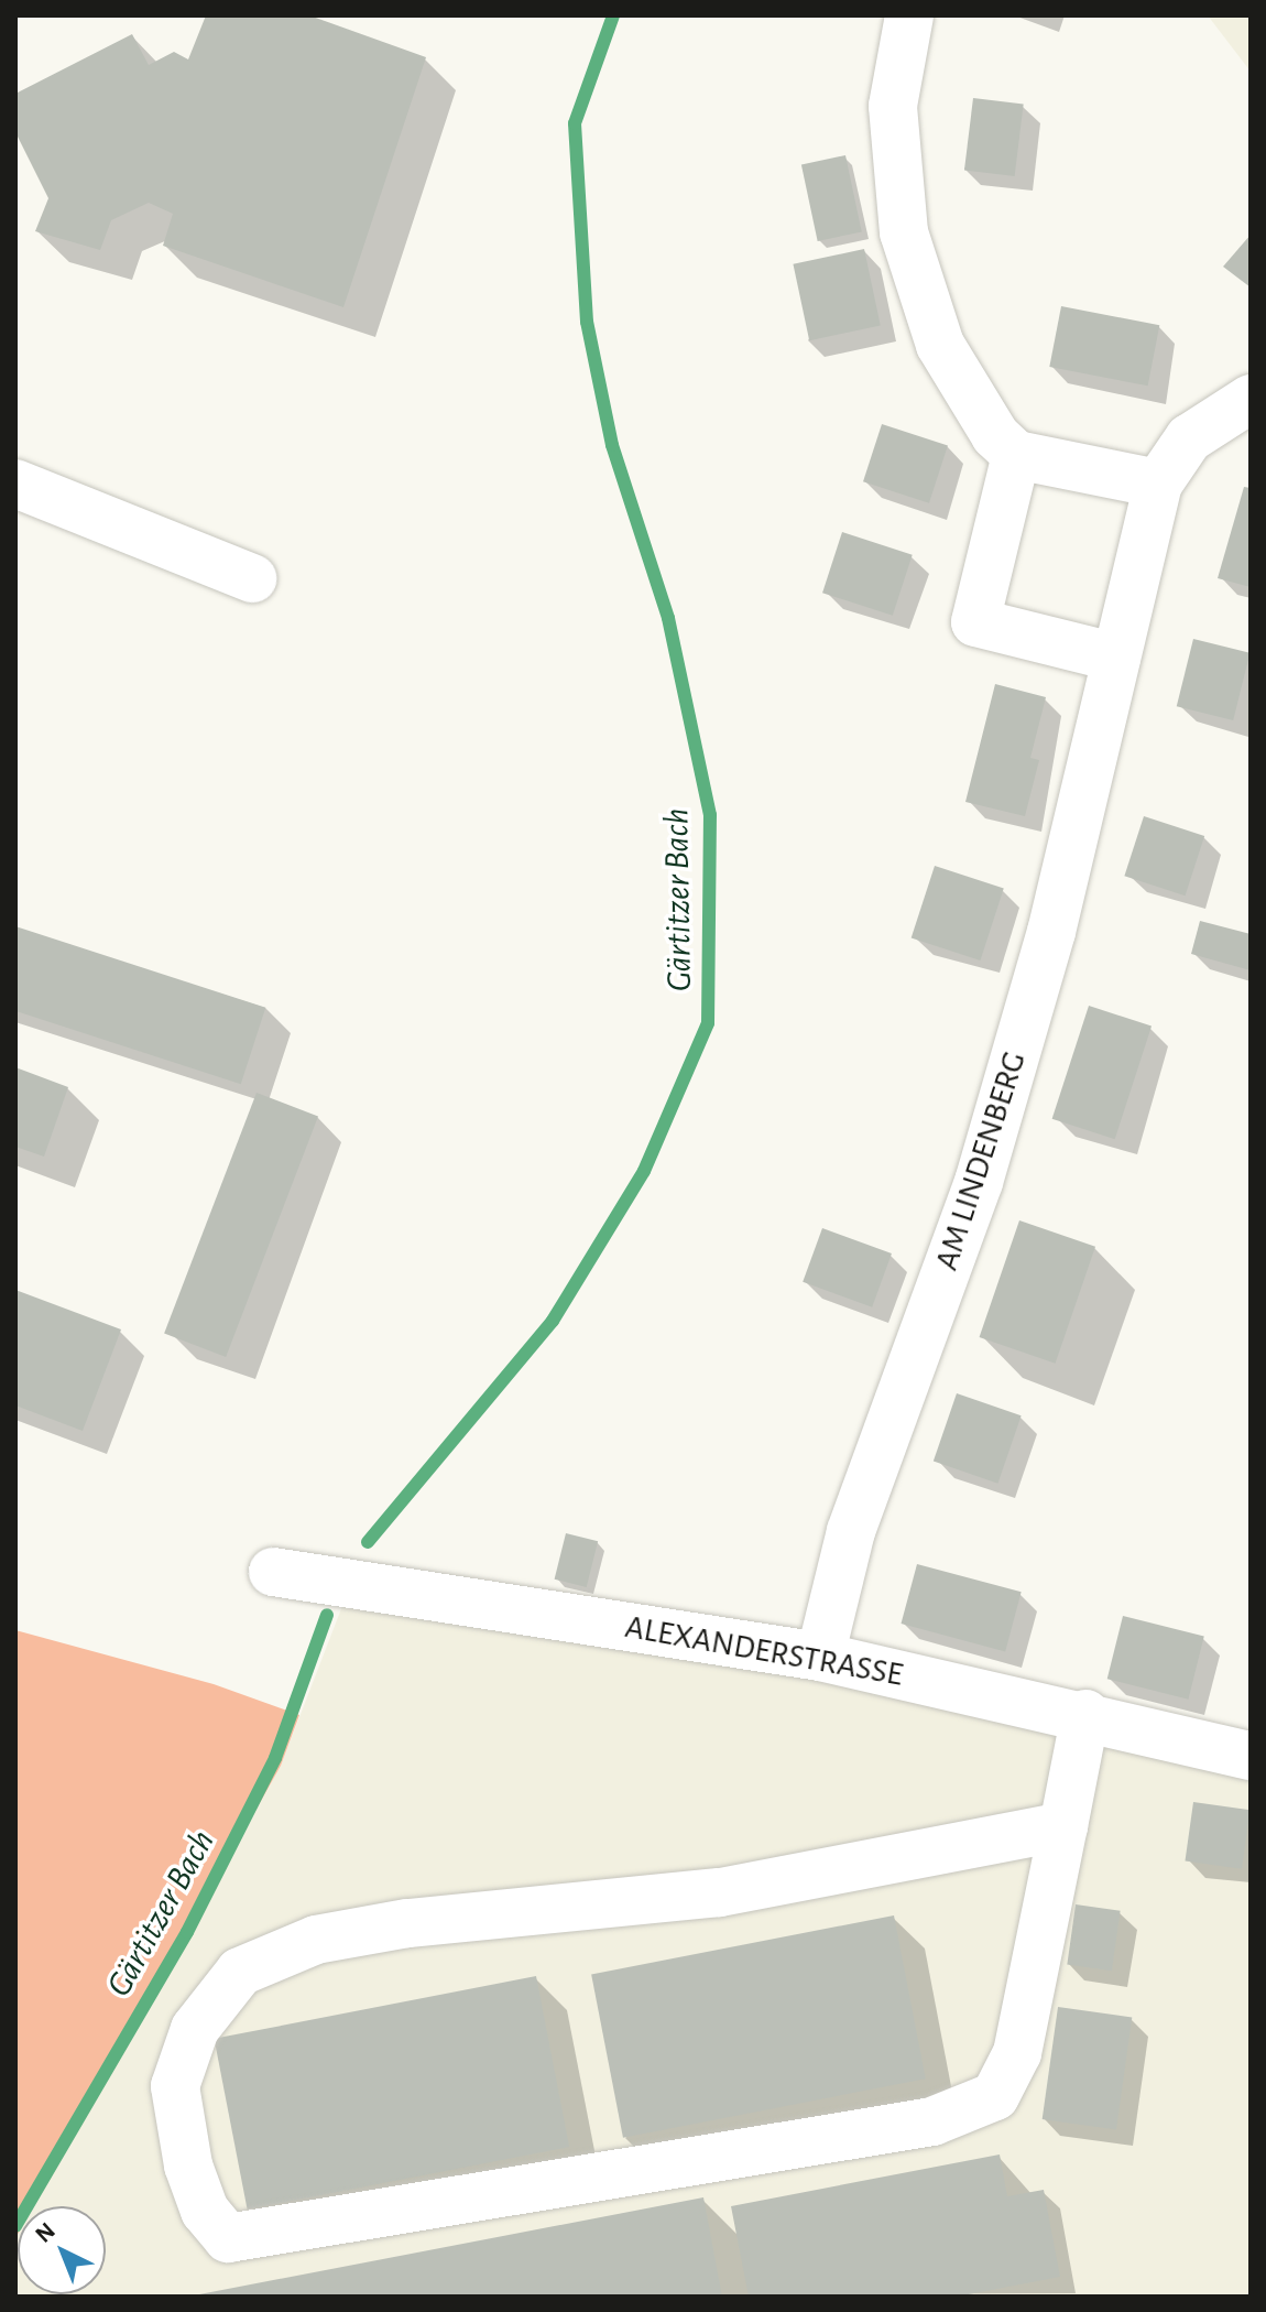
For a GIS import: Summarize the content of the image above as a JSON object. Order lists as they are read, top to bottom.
{
  "streets": {
    "street": ["AM LINDENBERG", "ALEXANDERSTRASSE"]
  },
  "crossings": [
    ["AM LINDENBERG", "ALEXANDERSTRASSE"]
  ],
  "water": ["Gärtitzer Bach"],
  "north": "top left"
}
